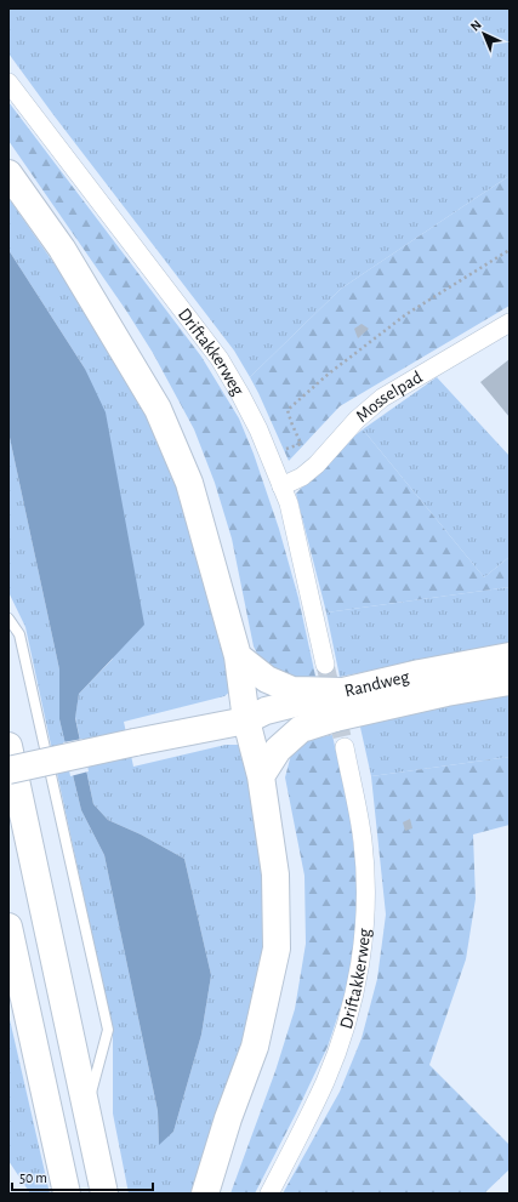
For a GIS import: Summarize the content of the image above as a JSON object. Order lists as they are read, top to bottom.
{
  "streets": {
    "main road": ["Randweg"],
    "street": ["Driftakkerweg", "Mosselpad"]
  },
  "crossings": [
    ["Driftakkerweg", "Mosselpad"]
  ],
  "scale_bar": "50 m",
  "north": "top left"
}
